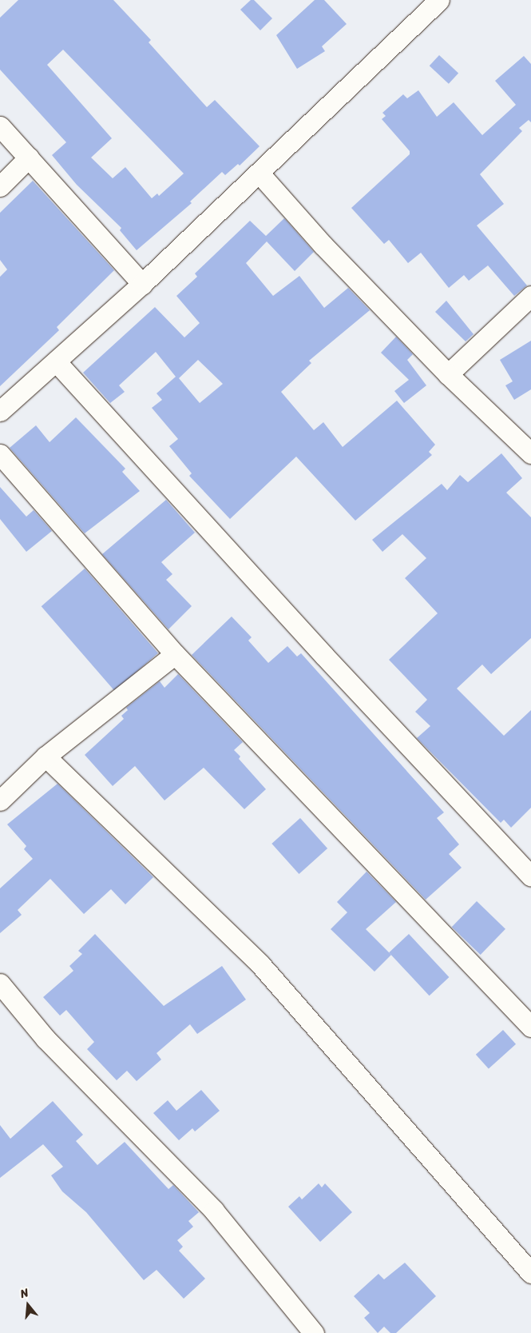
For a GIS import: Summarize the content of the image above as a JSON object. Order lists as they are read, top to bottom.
{
  "north": "top"
}
